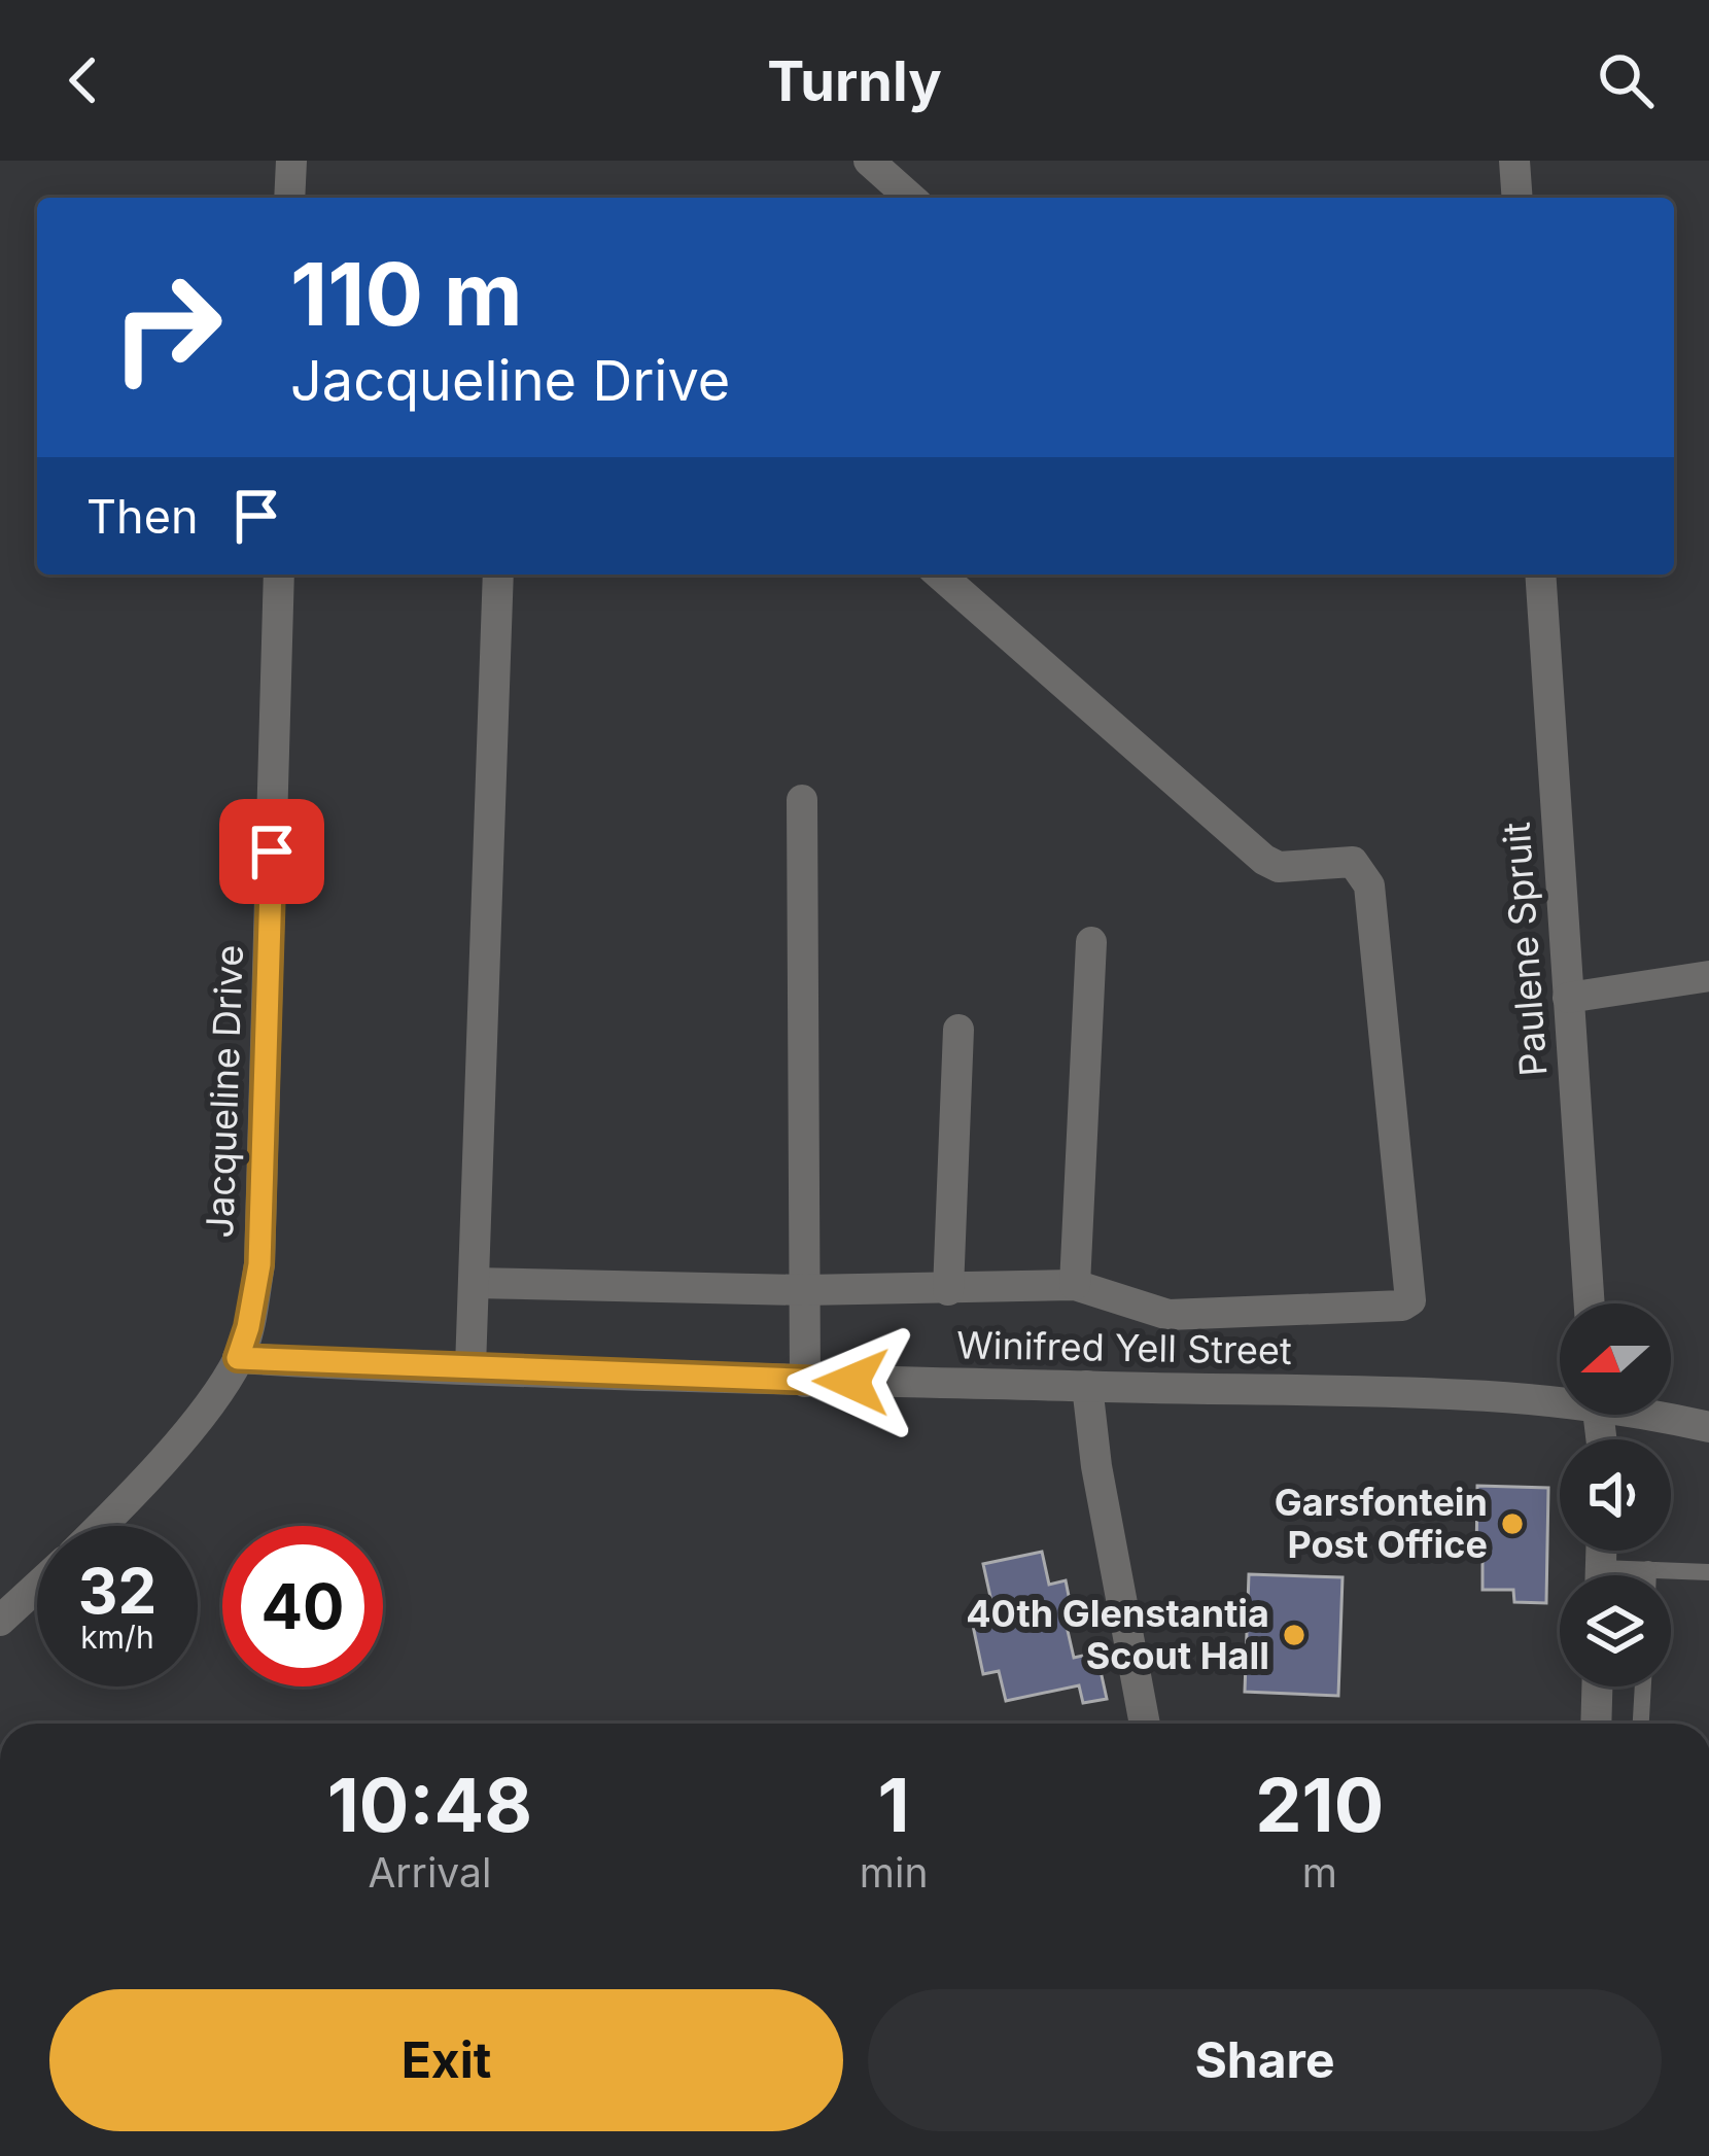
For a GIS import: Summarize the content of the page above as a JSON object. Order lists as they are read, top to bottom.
{
  "streets": {
    "street": ["Paulene Spruit", "Jacqueline Drive", "Winifred Yell Street"]
  },
  "crossings": [
    ["Jacqueline Drive", "Winifred Yell Street"]
  ],
  "places": ["Garsfontein Post Office", "40th Glenstantia Scout Hall"],
  "north": "left",
  "page": {
    "header": "Turnly",
    "turn": ["110 m", "Jacqueline Drive"],
    "then": "Then",
    "speed": "32 km/h",
    "limit": "40",
    "eta": [
      "10:48",
      "Arrival",
      "1",
      "min",
      "210",
      "m"
    ],
    "buttons": ["Exit", "Share"]
  }
}
